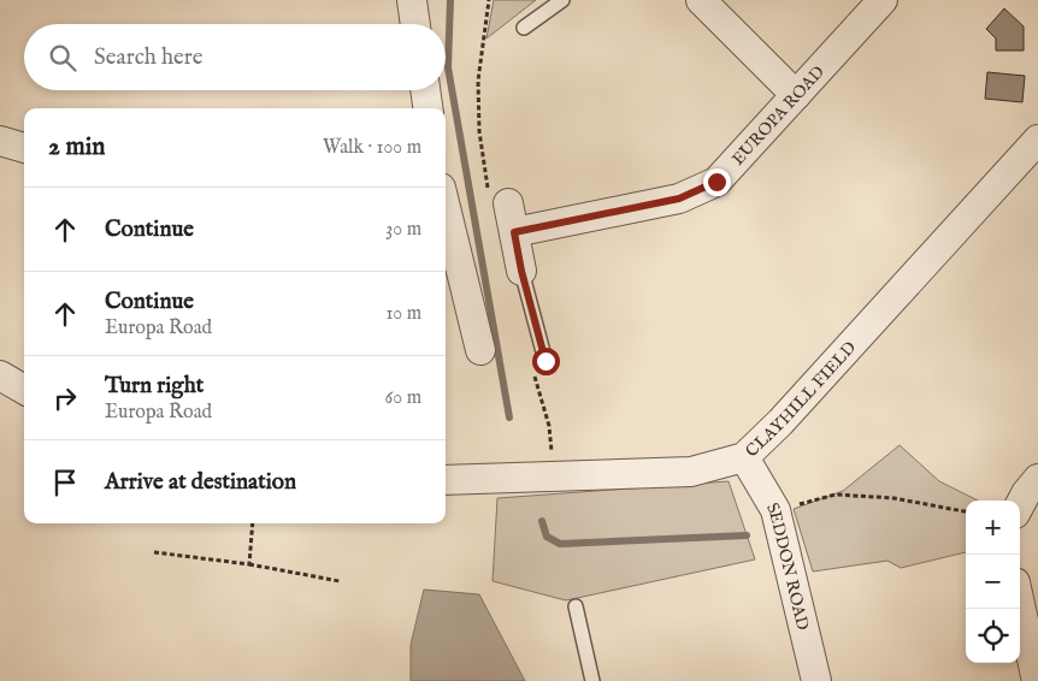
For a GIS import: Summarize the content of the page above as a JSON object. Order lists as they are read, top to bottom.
{
  "streets": {
    "street": ["EUROPA ROAD", "CLAYHILL FIELD", "SEDDON ROAD"]
  },
  "crossings": [
    ["CLAYHILL FIELD", "SEDDON ROAD"]
  ],
  "page": {
    "search": "Search here",
    "heading": ["2 min", "Walk · 100 m"],
    "list": [
      ["Continue", "30 m"],
      ["Continue", "Europa Road", "10 m"],
      ["Turn right", "Europa Road", "60 m"],
      "Arrive at destination"
    ],
    "map_buttons": ["+", "−"]
  }
}
